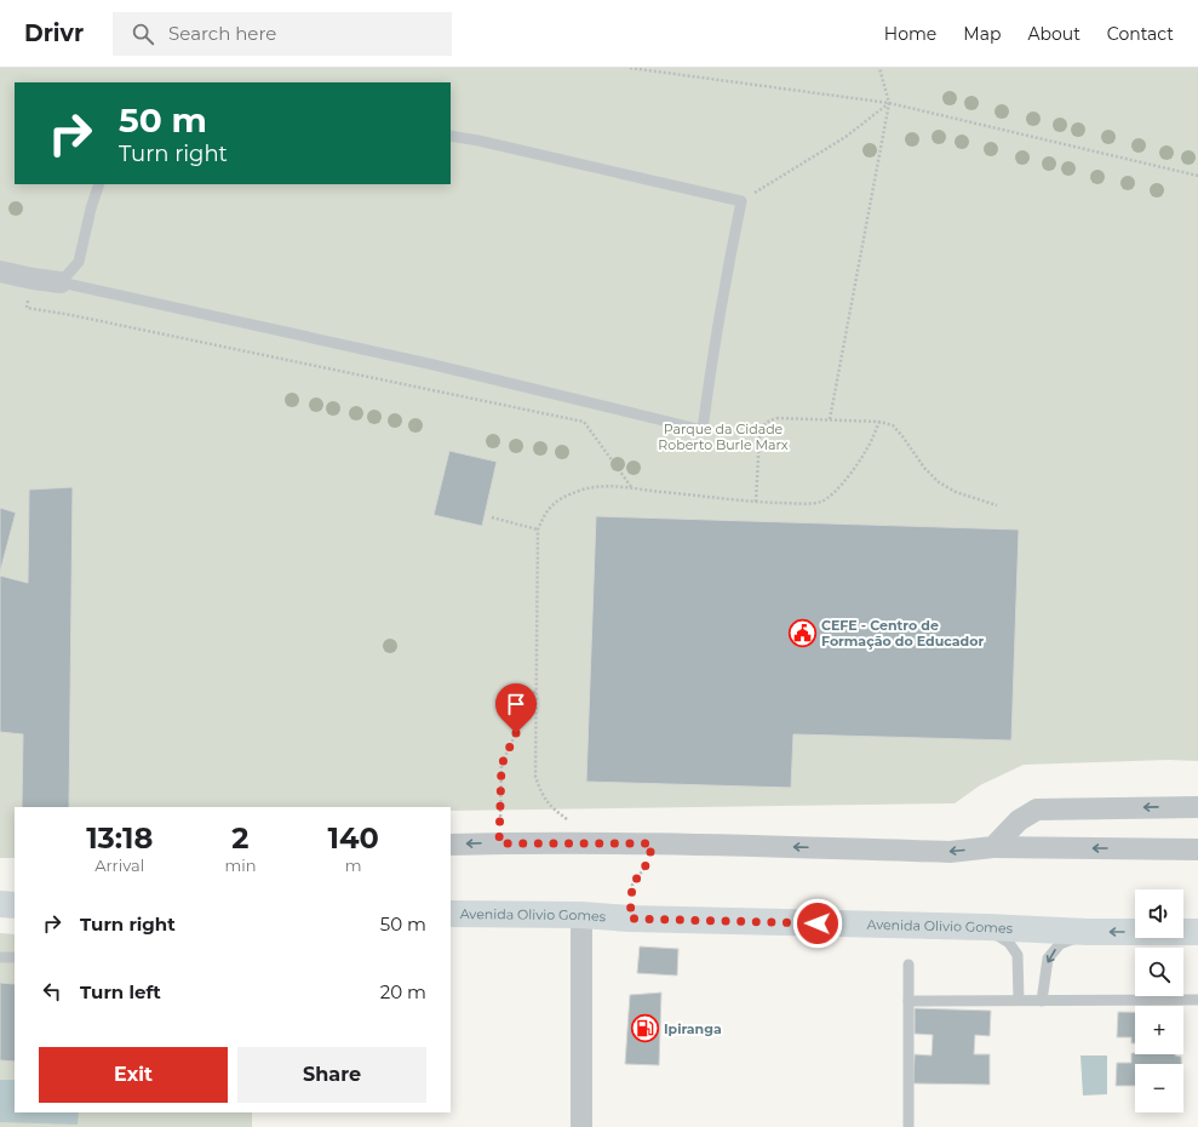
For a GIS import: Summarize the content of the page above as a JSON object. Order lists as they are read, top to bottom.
{
  "streets": {
    "main road": ["Avenida Olivio Gomes"]
  },
  "parks": ["Parque da Cidade Roberto Burle Marx"],
  "places": {
    "public building": ["CEFE - Centro de Formação do Educador"],
    "fuel station": ["Ipiranga"]
  },
  "page": {
    "header": "Drivr",
    "search": "Search here",
    "nav": [
      "Home",
      "Map",
      "About",
      "Contact"
    ],
    "turn": ["50 m", "Turn right"],
    "eta": [
      "13:18",
      "Arrival",
      "2",
      "min",
      "140",
      "m"
    ],
    "map_buttons": ["+", "−"],
    "list": [
      {
        "name": "Turn right",
        "value": "50 m"
      },
      {
        "name": "Turn left",
        "value": "20 m"
      }
    ],
    "buttons": ["Exit", "Share"]
  }
}
